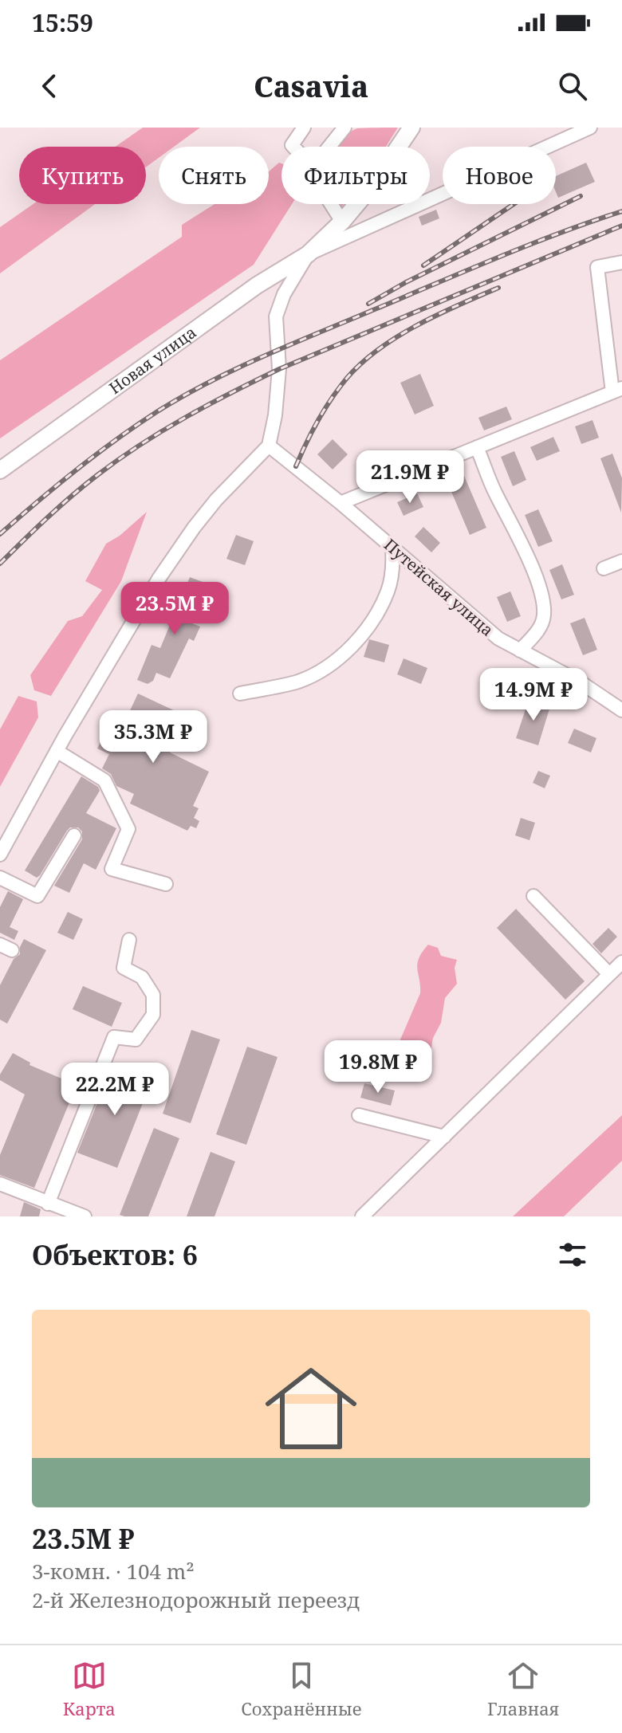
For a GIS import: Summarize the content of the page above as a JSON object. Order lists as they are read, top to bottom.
{
  "streets": {
    "main road": ["Новая улица"],
    "street": ["Путейская улица"]
  },
  "page": {
    "status": "15:59",
    "header": "Casavia",
    "chip": [
      "Купить",
      "Снять",
      "Фильтры",
      "Новое"
    ],
    "price": [
      "21.9M ₽",
      "23.5M ₽",
      "14.9M ₽",
      "35.3M ₽",
      "19.8M ₽",
      "22.2M ₽"
    ],
    "heading": "Объектов: 6",
    "list": [
      {
        "name": "23.5M ₽",
        "note": "3-комн. · 104 m² · 2-й Железнодорожный переезд"
      }
    ],
    "tabs": ["Карта", "Сохранённые", "Главная"]
  }
}
